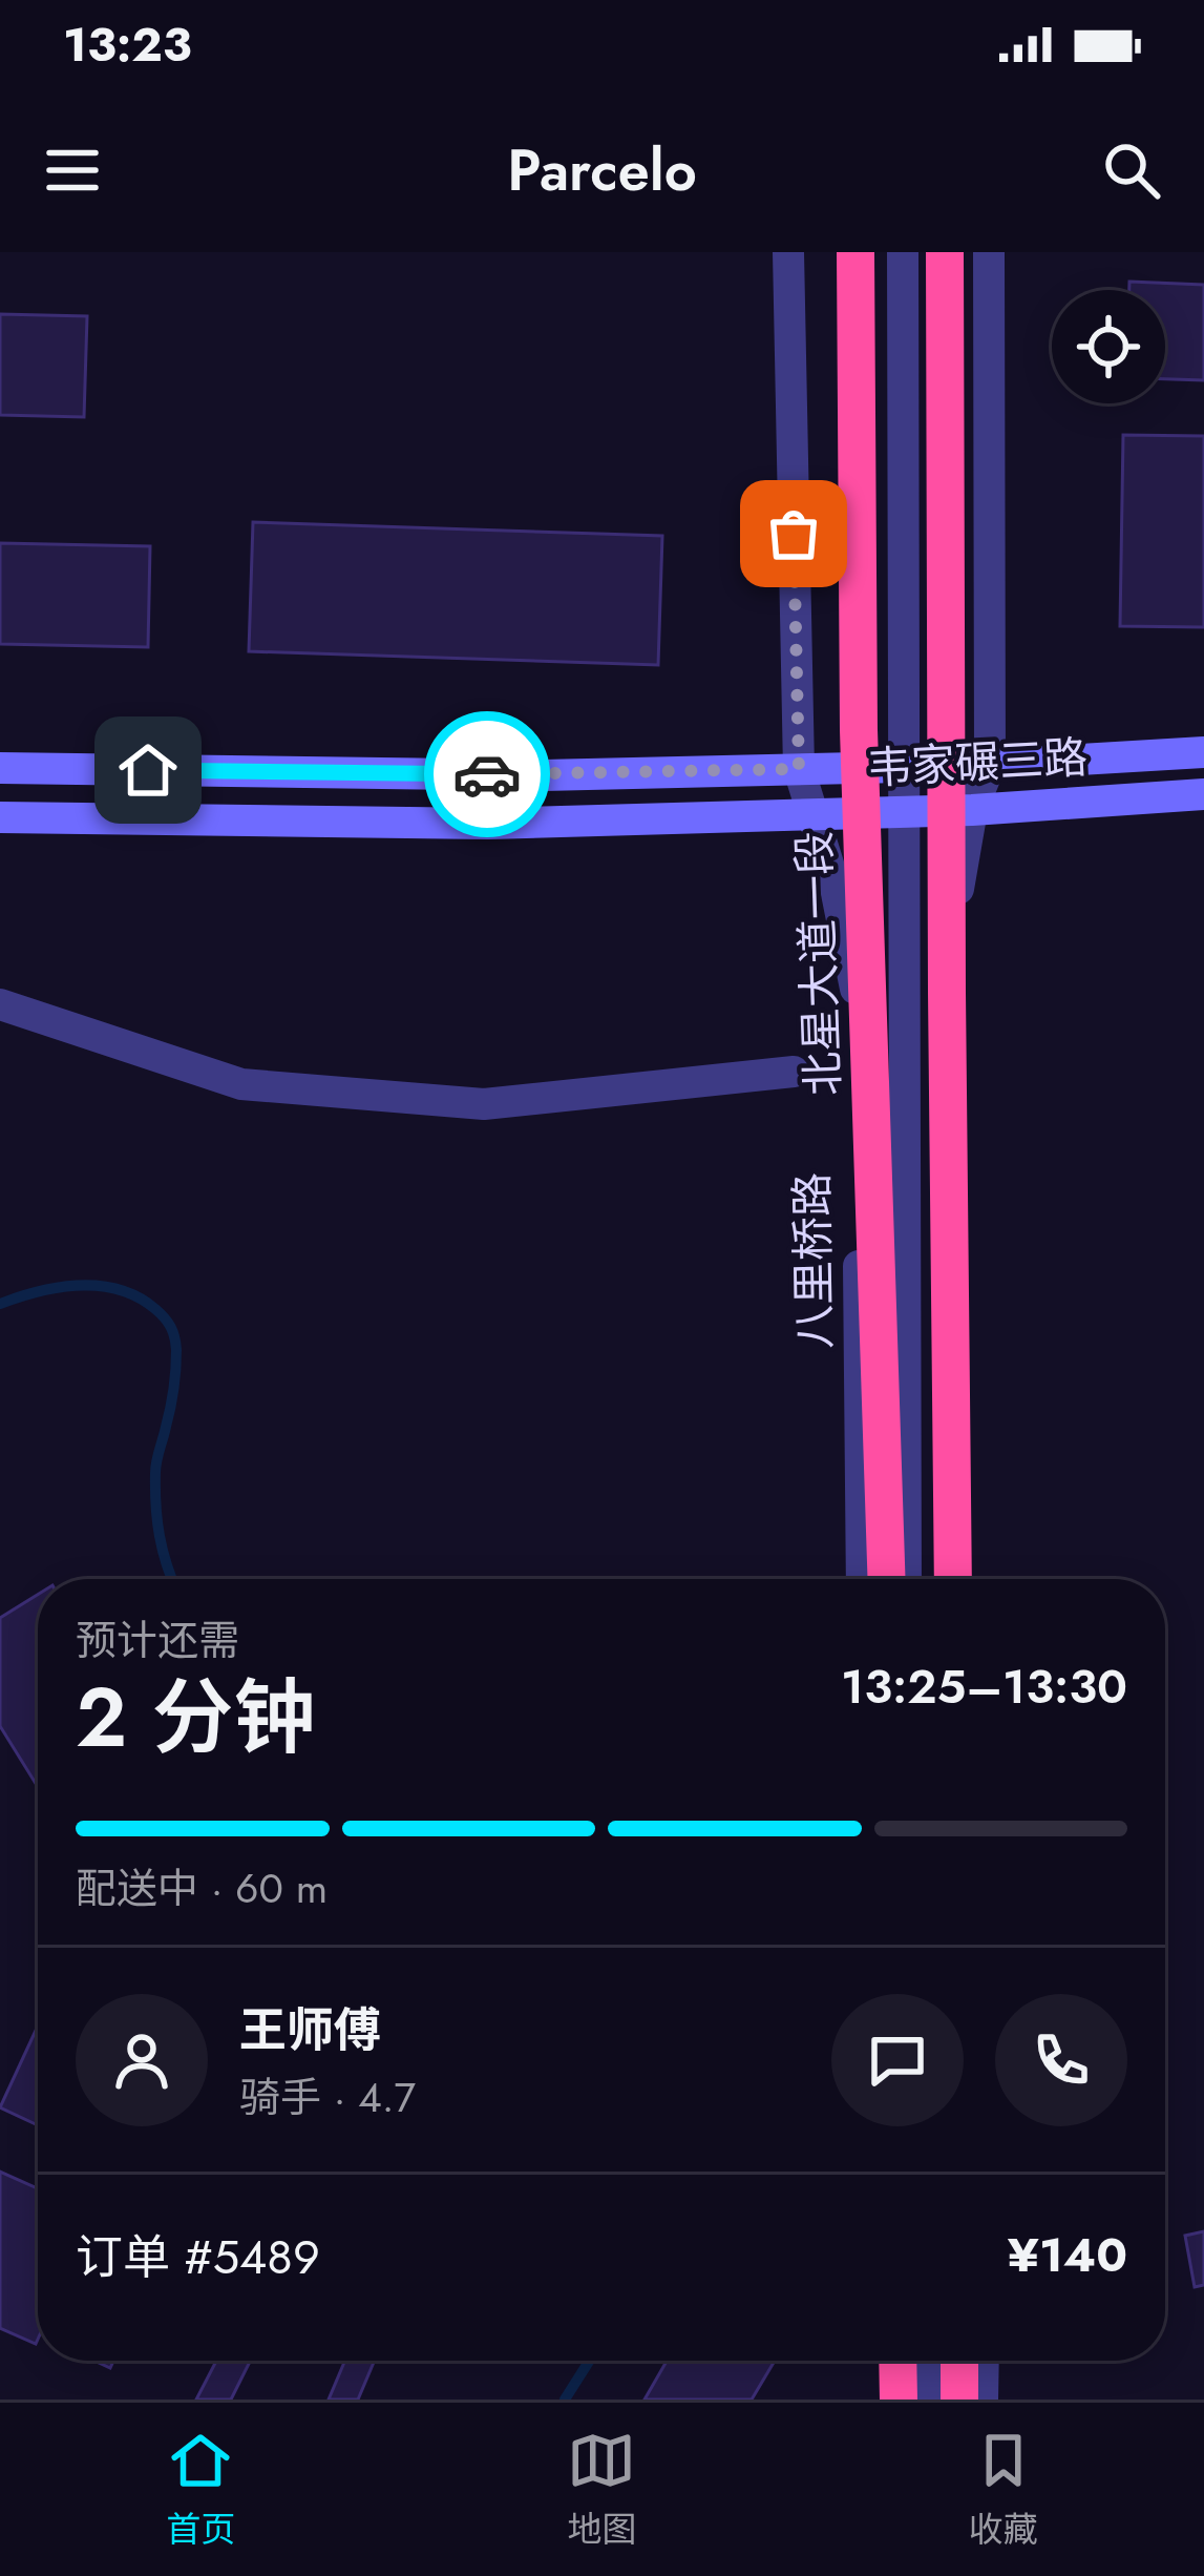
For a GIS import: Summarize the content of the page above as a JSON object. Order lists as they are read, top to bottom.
{
  "streets": {
    "highway": ["北星大道一段"],
    "main road": ["韦家碾三路"],
    "street": ["八里桥路"]
  },
  "crossings": [
    ["韦家碾三路", "八里桥路"]
  ],
  "page": {
    "status": "13:23",
    "header": "Parcelo",
    "heading": ["2 分钟", "预计还需", "13:25–13:30"],
    "panel": [
      "王师傅",
      "骑手 · 4.7",
      "订单 #5489",
      "¥140"
    ],
    "bar": "配送中 · 60 m",
    "tabs": ["首页", "地图", "收藏"]
  }
}
